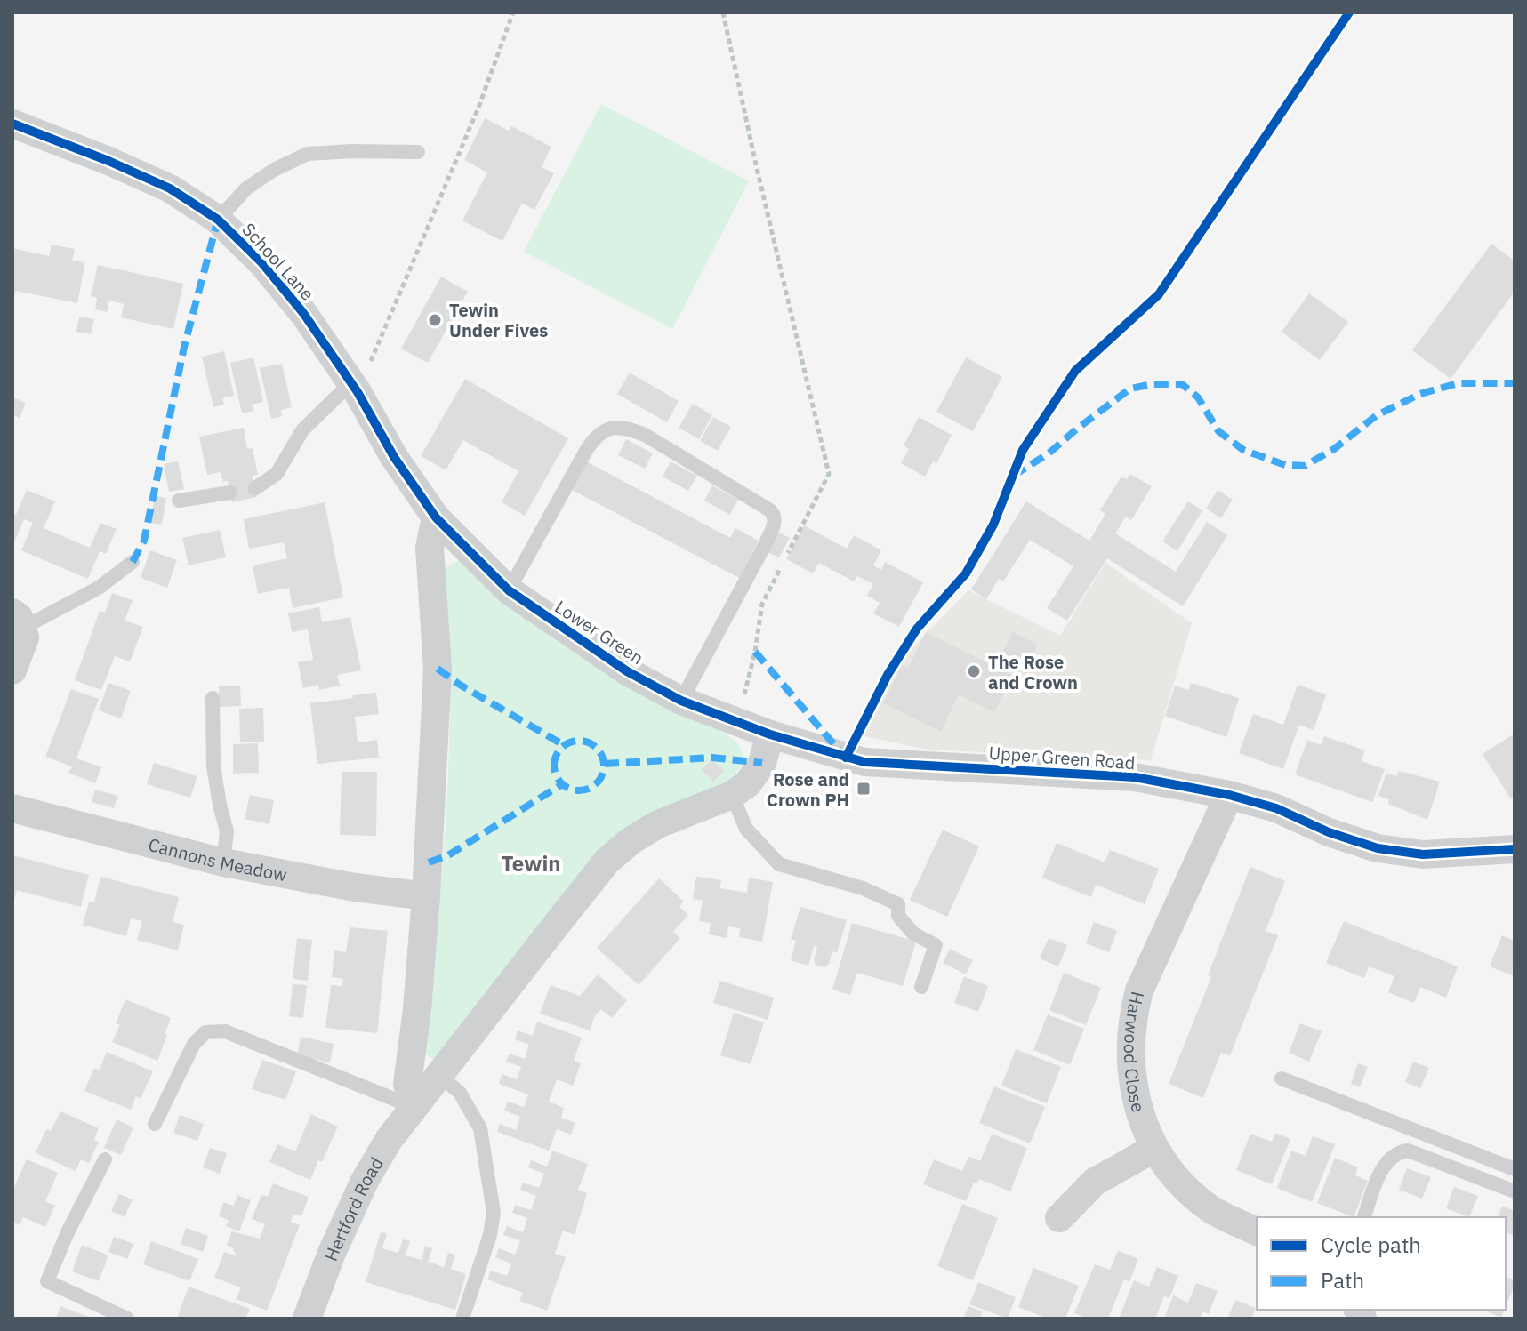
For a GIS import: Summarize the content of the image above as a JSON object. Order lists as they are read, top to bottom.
{
  "streets": {
    "street": [
      "School Lane",
      "Lower Green",
      "Upper Green Road",
      "Cannons Meadow",
      "Harwood Close",
      "Hertford Road"
    ]
  },
  "crossings": [
    ["School Lane", "Lower Green"],
    ["Lower Green", "Upper Green Road"],
    ["Upper Green Road", "Harwood Close"]
  ],
  "districts": ["Tewin"],
  "places": {
    "other": ["Tewin Under Fives", "The Rose and Crown"],
    "transit": ["Rose and Crown PH"]
  },
  "legend": ["Cycle path", "Path"]
}
